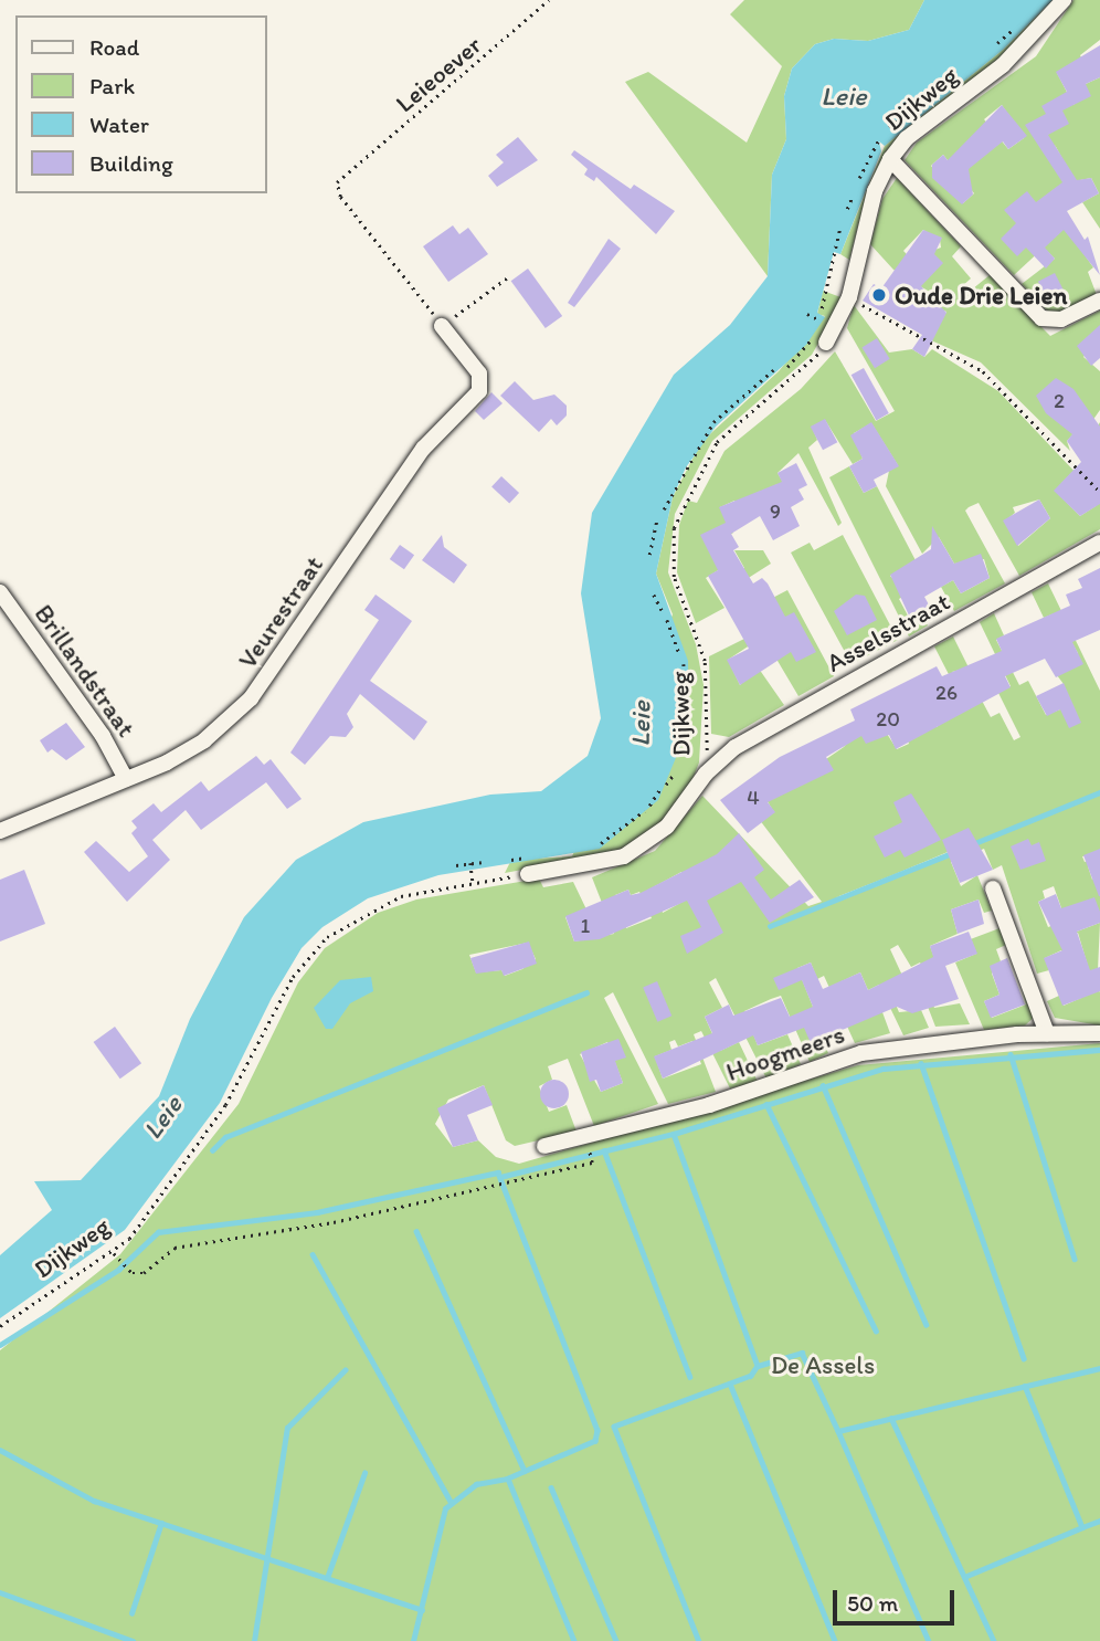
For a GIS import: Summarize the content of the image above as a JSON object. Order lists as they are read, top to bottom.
{
  "streets": {
    "street": [
      "Dijkweg",
      "Veurestraat",
      "Asselsstraat",
      "Brillandstraat",
      "Hoogmeers"
    ],
    "path": ["Leieoever"]
  },
  "crossings": [
    ["Leieoever", "Veurestraat"],
    ["Dijkweg", "Asselsstraat"],
    ["Veurestraat", "Brillandstraat"]
  ],
  "water": ["Leie"],
  "parks": ["De Assels"],
  "places": ["Oude Drie Leien"],
  "house_numbers": [
    "2",
    "9",
    "26",
    "20",
    "4",
    "1"
  ],
  "legend": [
    "Road",
    "Park",
    "Water",
    "Building"
  ],
  "scale_bar": "50 m"
}
